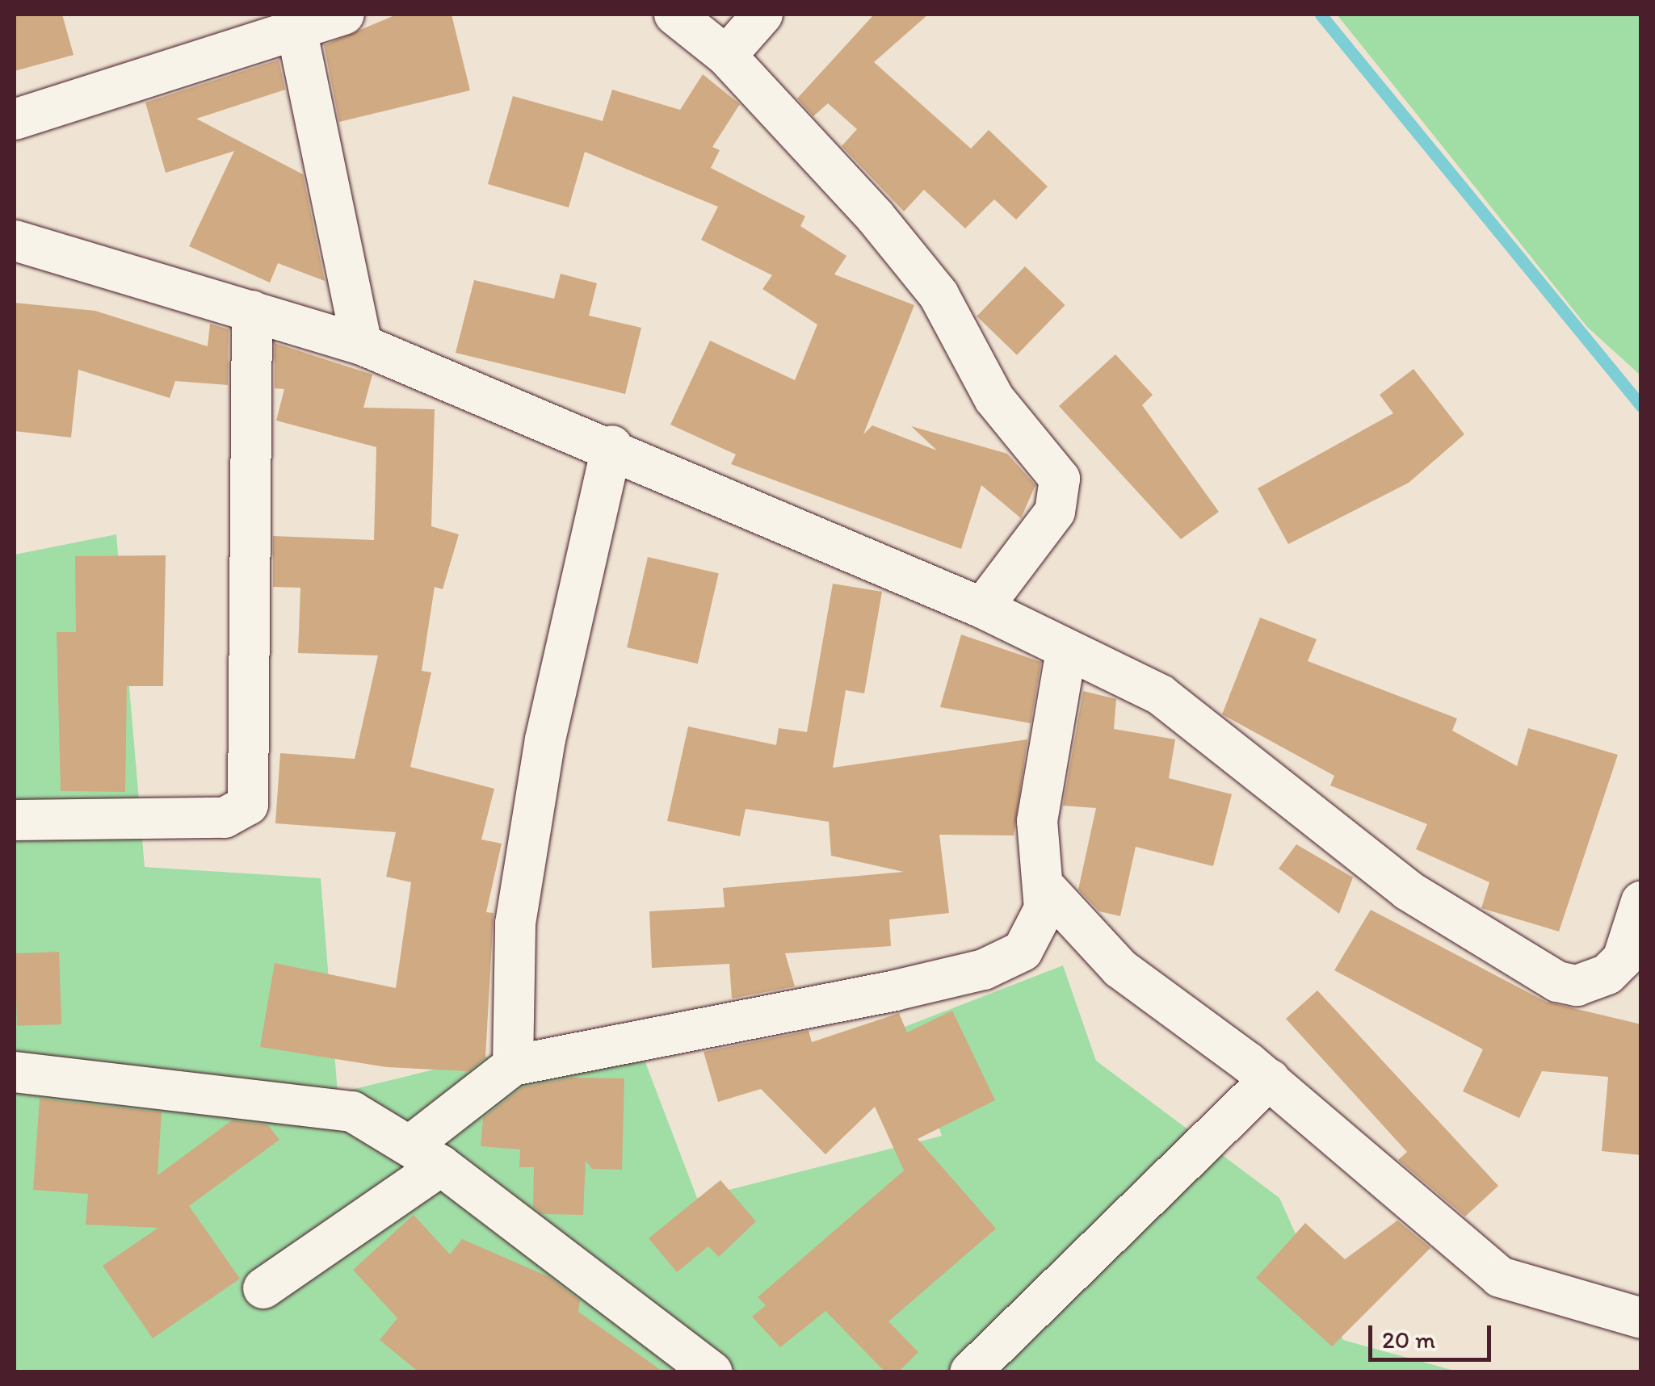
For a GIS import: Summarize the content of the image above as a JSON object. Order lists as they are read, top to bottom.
{
  "scale_bar": "20 m"
}
